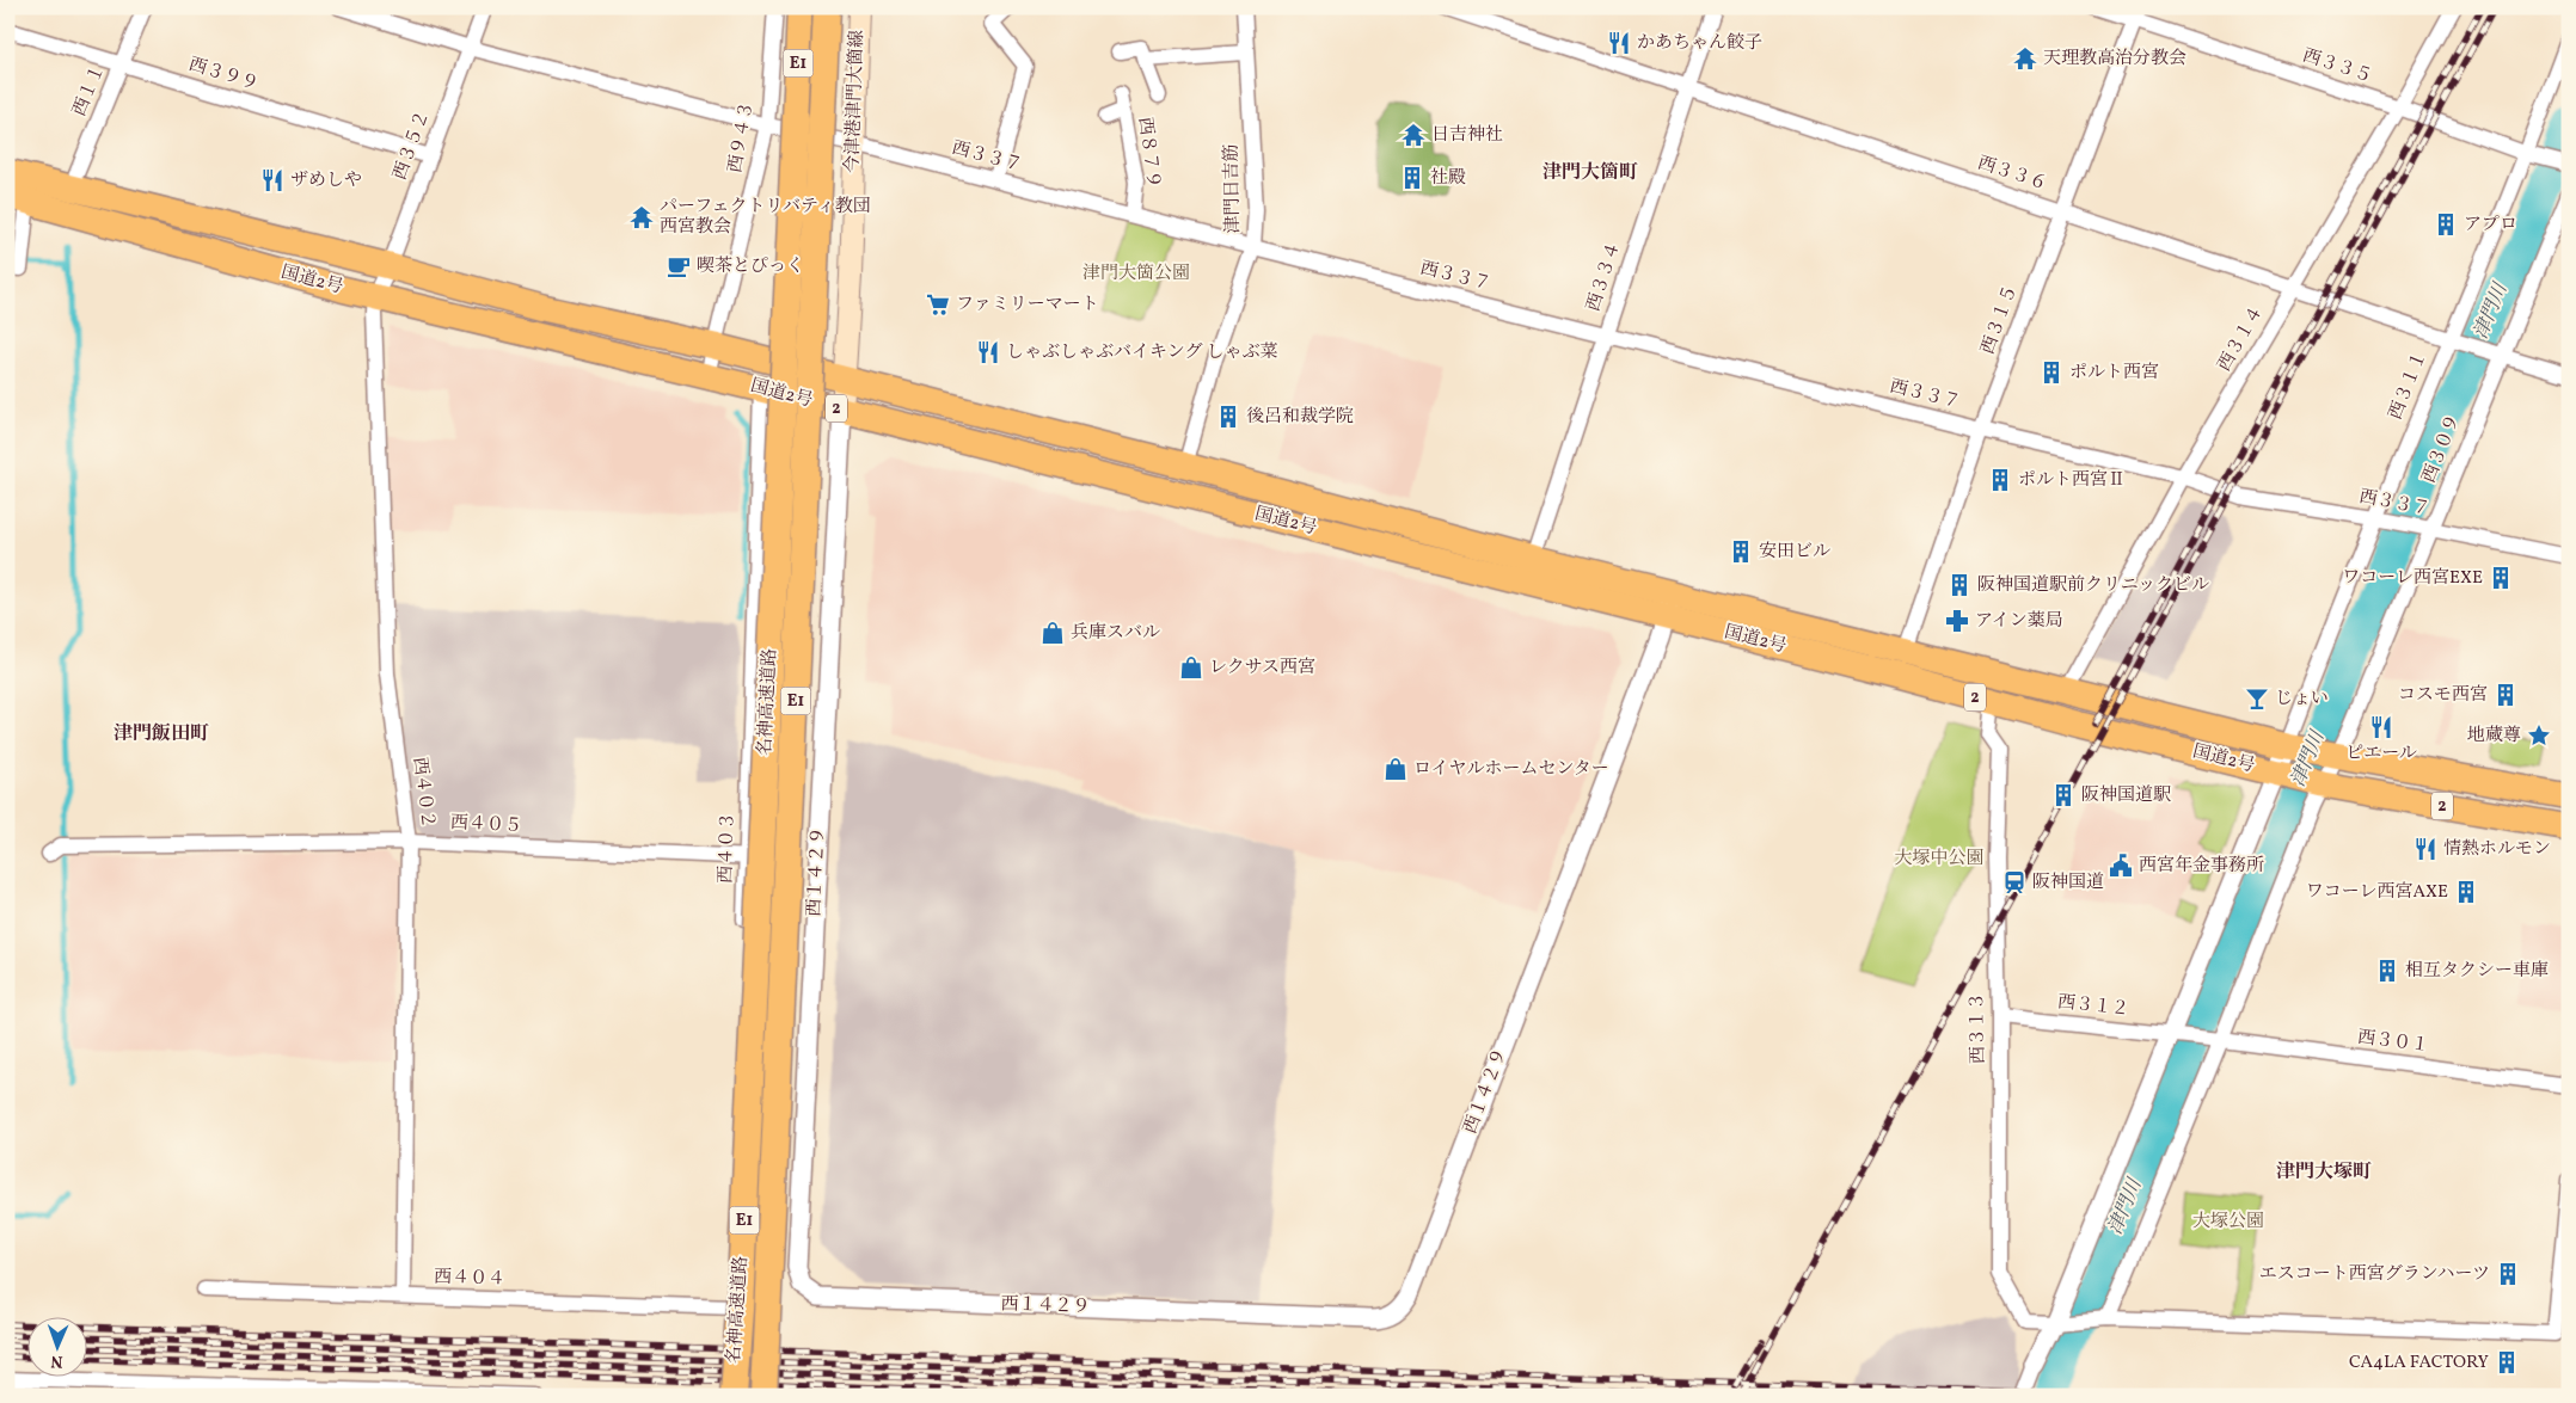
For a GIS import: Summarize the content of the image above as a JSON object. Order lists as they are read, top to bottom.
{
  "streets": {
    "highway": [
      "E1",
      "国道2号",
      "2",
      "名神高速道路"
    ],
    "main road": ["今津港津門大箇線"],
    "street": [
      "西３３５",
      "西３９９",
      "西１１",
      "西９４３",
      "西３５２",
      "西８７９",
      "西３３７",
      "西３３６",
      "津門日吉筋",
      "西３３４",
      "西３１５",
      "西３１４",
      "西３１１",
      "西３０９",
      "西４０２",
      "西４０５",
      "西４０３",
      "西１４２９",
      "西３１２",
      "西３１３",
      "西３０１",
      "西４０４"
    ]
  },
  "crossings": [
    ["西３３５", "西３１５"],
    ["西３３５", "西３１４"],
    ["西３３５", "西３１１"],
    ["西３９９", "西１１"],
    ["西３９９", "西３５２"],
    ["西１１", "国道2号"],
    ["今津港津門大箇線", "西３３７"],
    ["今津港津門大箇線", "国道2号"],
    ["今津港津門大箇線", "西１４２９"],
    ["西９４３", "西３３７"],
    ["西９４３", "国道2号"],
    ["西３５２", "西３３７"],
    ["西３５２", "国道2号"],
    ["西３５２", "西４０２"],
    ["西８７９", "西３３７"],
    ["西３３７", "津門日吉筋"],
    ["西３３７", "西３３４"],
    ["西３３７", "西３１５"],
    ["西３３７", "西３１４"],
    ["西３３７", "西３１１"],
    ["西３３７", "西３０９"],
    ["西３３６", "西３３４"],
    ["西３３６", "西３１５"],
    ["西３３６", "西３１４"],
    ["西３３６", "西３１１"],
    ["西３３６", "西３０９"],
    ["津門日吉筋", "国道2号"],
    ["西３３４", "国道2号"],
    ["国道2号", "西３１５"],
    ["国道2号", "西３１４"],
    ["国道2号", "西３１１"],
    ["国道2号", "西３０９"],
    ["国道2号", "西４０２"],
    ["国道2号", "西４０３"],
    ["国道2号", "西１４２９"],
    ["国道2号", "西３１３"],
    ["西３０９", "西３１２"],
    ["西３０９", "西３０１"],
    ["西４０２", "西４０５"],
    ["西４０２", "西４０４"],
    ["西４０５", "西４０３"],
    ["西４０５", "西１４２９"],
    ["西４０３", "西４０４"],
    ["西３１２", "西３１３"],
    ["西３１２", "西３０１"]
  ],
  "districts": ["津門大箇町", "津門飯田町", "津門大塚町"],
  "water": ["津門川"],
  "parks": ["津門大箇公園", "大塚中公園", "大塚公園"],
  "places": {
    "restaurant": [
      "かあちゃん餃子",
      "ザめしや",
      "しゃぶしゃぶバイキング しゃぶ菜",
      "ピエール",
      "情熱ホルモン"
    ],
    "temple": ["天理教高治分教会", "日吉神社", "パーフェクトリバティ教団 西宮教会"],
    "building": [
      "社殿",
      "アプロ",
      "ポルト西宮",
      "後呂和裁学院",
      "ポルト西宮Ⅱ",
      "安田ビル",
      "ワコーレ西宮EXE",
      "阪神国道駅前クリニックビル",
      "コスモ西宮",
      "阪神国道駅",
      "ワコーレ西宮AXE",
      "相互タクシー車庫",
      "エスコート西宮グランハーツ",
      "CA4LA FACTORY"
    ],
    "cafe": ["喫茶とぴっく"],
    "supermarket": ["ファミリーマート"],
    "pharmacy": ["アイン薬局"],
    "shop": ["兵庫スバル", "レクサス西宮", "ロイヤルホームセンター"],
    "bar": ["じょい"],
    "place": ["地蔵尊"],
    "public building": ["西宮年金事務所"],
    "station": ["阪神国道"]
  },
  "north": "bottom"
}
